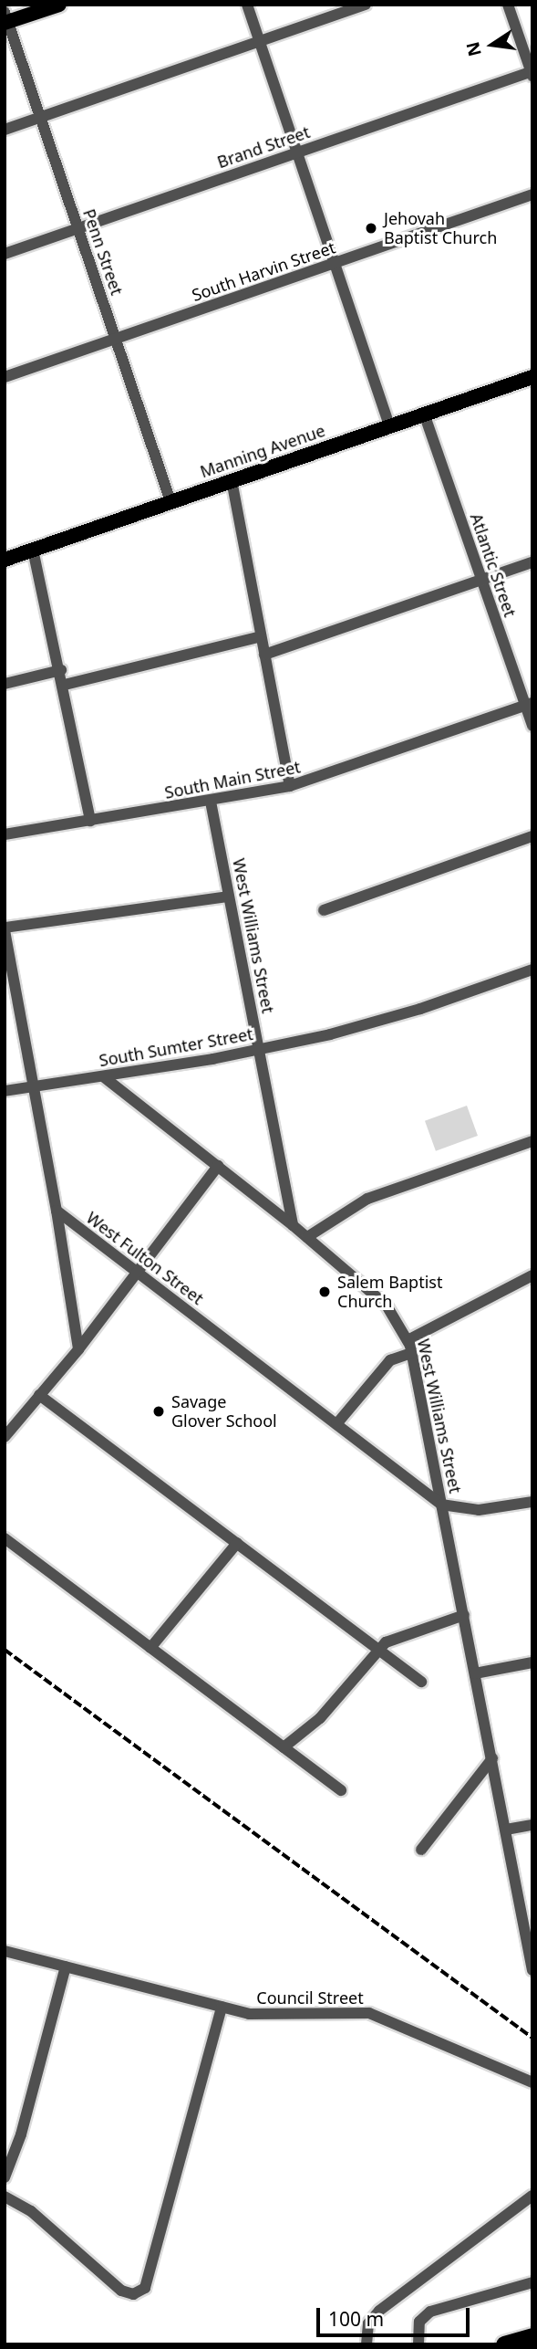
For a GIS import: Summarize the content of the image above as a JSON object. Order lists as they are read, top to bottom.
{
  "streets": {
    "main road": ["Manning Avenue"],
    "street": [
      "Brand Street",
      "Penn Street",
      "South Harvin Street",
      "Atlantic Street",
      "South Main Street",
      "West Williams Street",
      "South Sumter Street",
      "West Fulton Street",
      "Council Street"
    ]
  },
  "crossings": [
    ["Brand Street", "Penn Street"],
    ["Penn Street", "South Harvin Street"],
    ["Penn Street", "Manning Avenue"],
    ["Manning Avenue", "Atlantic Street"],
    ["Atlantic Street", "South Main Street"],
    ["South Main Street", "West Williams Street"],
    ["West Williams Street", "South Sumter Street"],
    ["West Williams Street", "West Fulton Street"]
  ],
  "places": ["Jehovah Baptist Church", "Salem Baptist Church", "Savage Glover School"],
  "scale_bar": "100 m",
  "north": "left"
}
